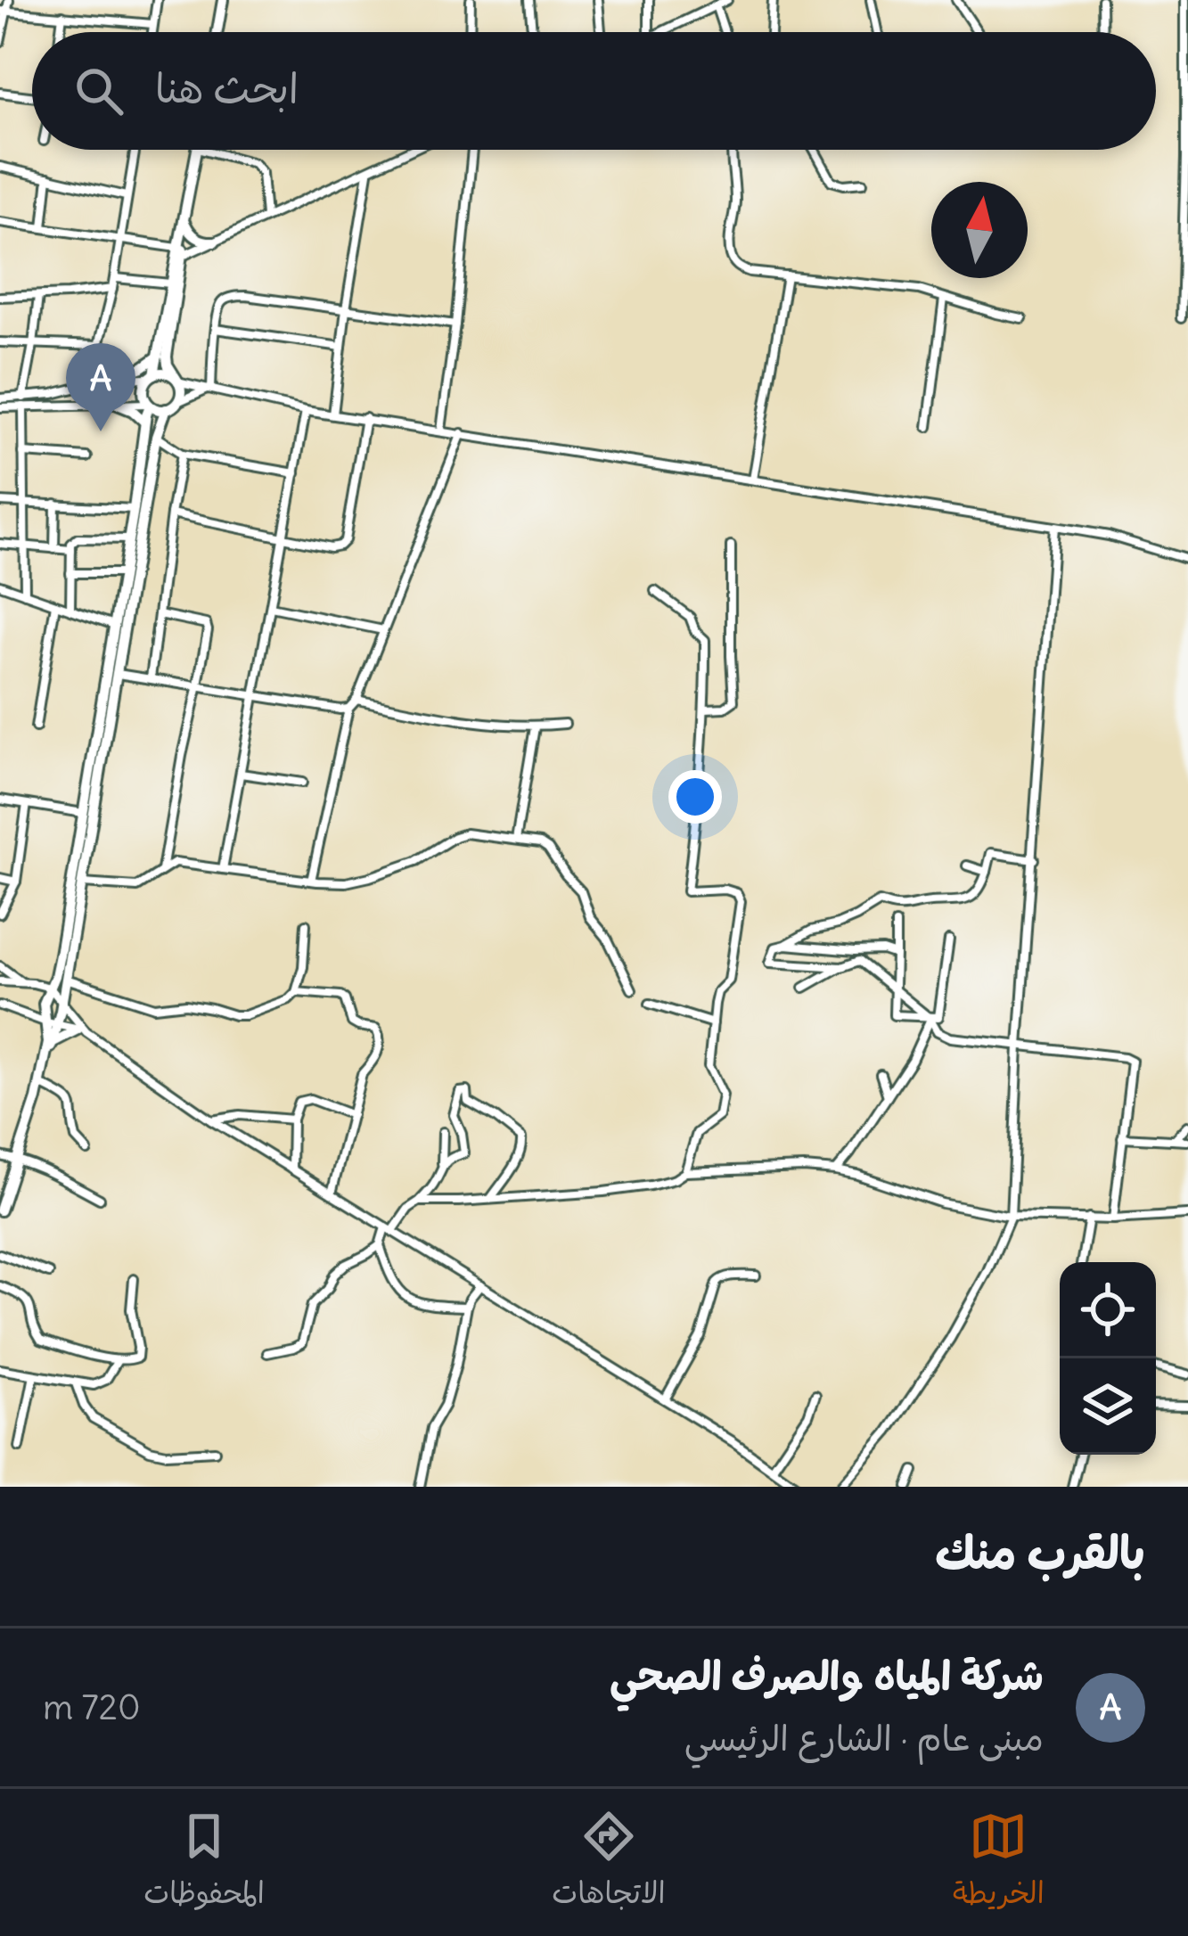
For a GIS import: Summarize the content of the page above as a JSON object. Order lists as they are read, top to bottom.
{
  "north": "top",
  "page": {
    "search": "ابحث هنا",
    "pins": "A",
    "heading": "بالقرب منك",
    "list": [
      {
        "mark": "A",
        "name": "شركة المياه والصرف الصحي",
        "note": "مبنى عام · الشارع الرئيسي",
        "value": "720 m"
      }
    ],
    "nav": ["الخريطة", "الاتجاهات", "المحفوظات"]
  }
}
